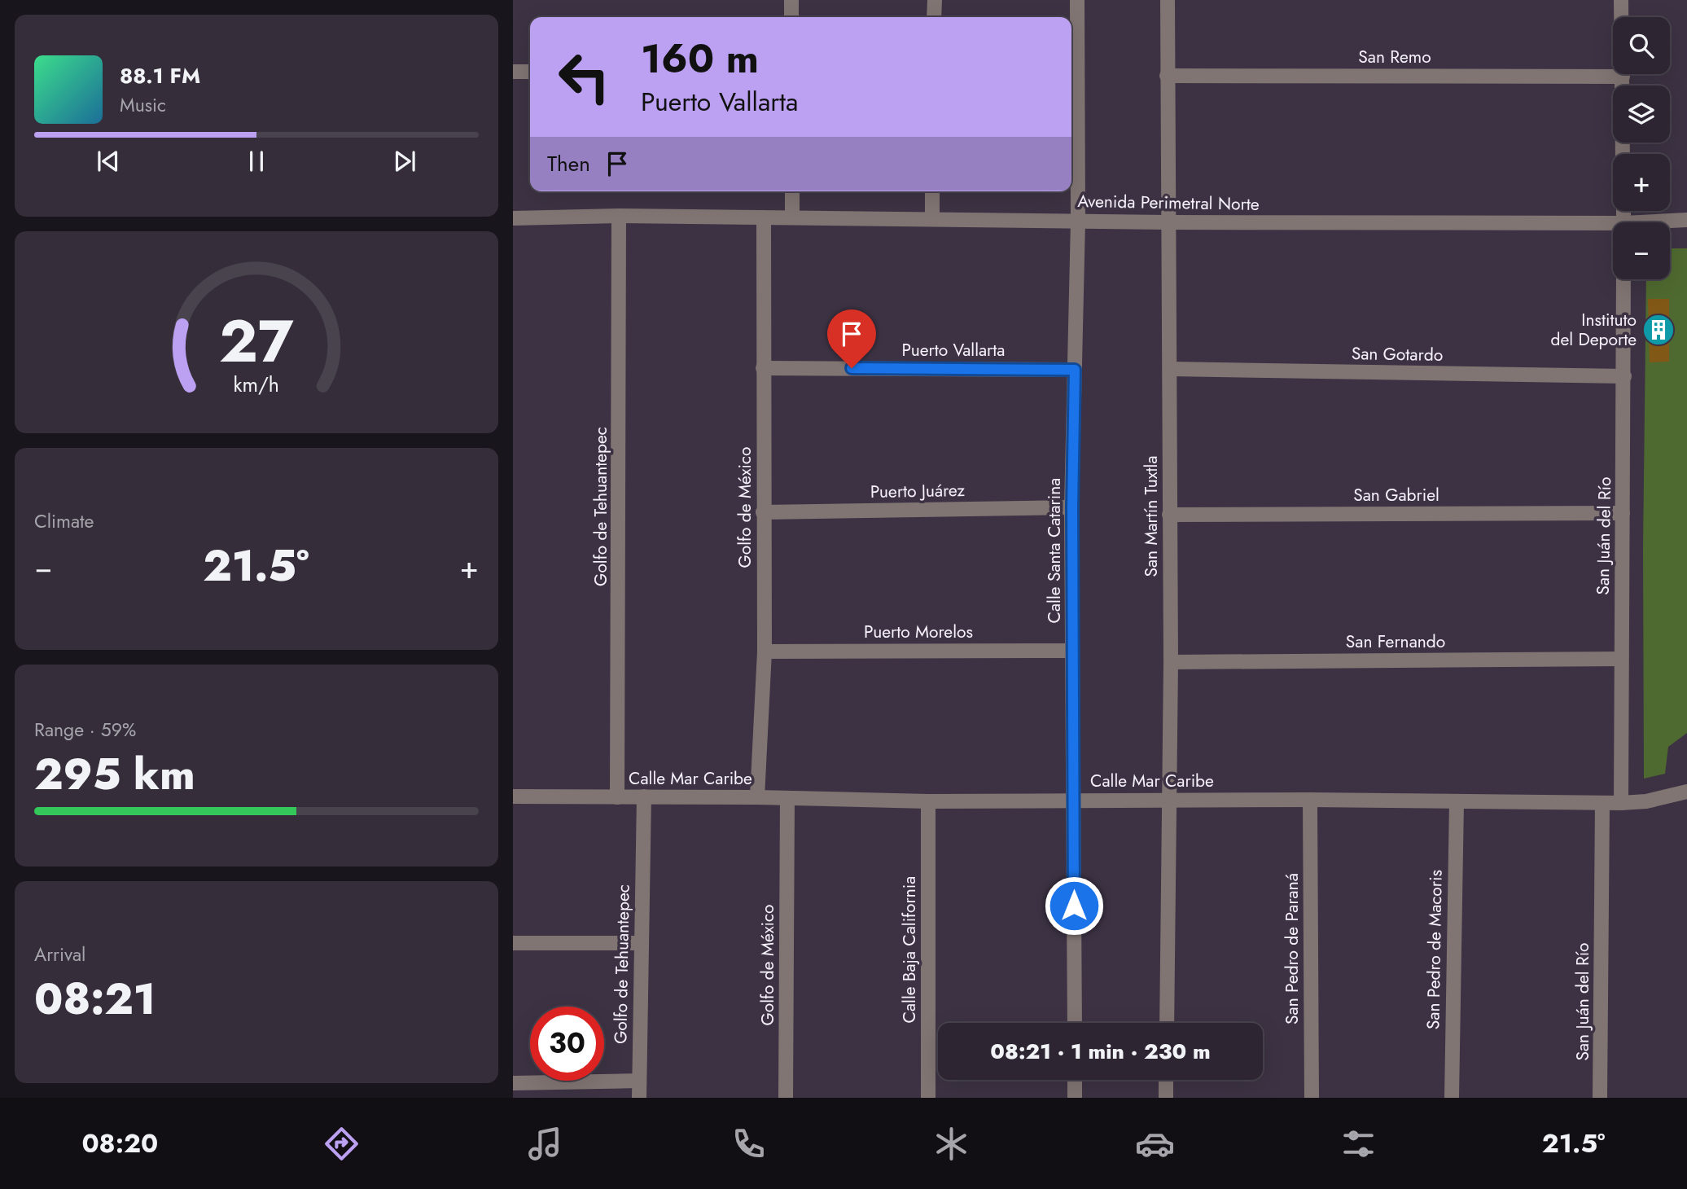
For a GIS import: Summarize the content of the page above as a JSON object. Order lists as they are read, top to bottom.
{
  "streets": {
    "street": [
      "San Remo",
      "Avenida Perimetral Norte",
      "Puerto Vallarta",
      "San Gotardo",
      "Puerto Juárez",
      "San Gabriel",
      "Golfo de Tehuantepec",
      "Golfo de México",
      "San Martín Tuxtla",
      "San Juán del Río",
      "Calle Santa Catarina",
      "Puerto Morelos",
      "San Fernando",
      "Calle Mar Caribe",
      "San Pedro de Paraná",
      "Calle Baja California",
      "San Pedro de Macoris"
    ]
  },
  "crossings": [
    ["San Remo", "San Martín Tuxtla"],
    ["Avenida Perimetral Norte", "Golfo de Tehuantepec"],
    ["Avenida Perimetral Norte", "Golfo de México"],
    ["Avenida Perimetral Norte", "San Martín Tuxtla"],
    ["Avenida Perimetral Norte", "Calle Santa Catarina"],
    ["Puerto Vallarta", "Golfo de México"],
    ["Puerto Vallarta", "Calle Santa Catarina"],
    ["San Gotardo", "San Martín Tuxtla"],
    ["San Gotardo", "San Juán del Río"],
    ["Puerto Juárez", "Golfo de México"],
    ["Puerto Juárez", "Calle Santa Catarina"],
    ["San Gabriel", "San Martín Tuxtla"],
    ["San Gabriel", "San Juán del Río"],
    ["Golfo de Tehuantepec", "Calle Mar Caribe"],
    ["Golfo de México", "Puerto Morelos"],
    ["Golfo de México", "Calle Mar Caribe"],
    ["San Martín Tuxtla", "San Fernando"],
    ["San Martín Tuxtla", "Calle Mar Caribe"],
    ["San Juán del Río", "San Fernando"],
    ["San Juán del Río", "Calle Mar Caribe"],
    ["Calle Santa Catarina", "Puerto Morelos"],
    ["Calle Santa Catarina", "Calle Mar Caribe"],
    ["Calle Mar Caribe", "San Pedro de Paraná"],
    ["Calle Mar Caribe", "Calle Baja California"],
    ["Calle Mar Caribe", "San Pedro de Macoris"]
  ],
  "places": {
    "building": ["Instituto del Deporte"]
  },
  "page": {
    "map_buttons": ["+", "−"],
    "turn": ["160 m", "Puerto Vallarta"],
    "song": ["88.1 FM", "Music"],
    "then": "Then",
    "tile": [
      "Climate",
      ["Range · 59%", "295 km"],
      ["Arrival", "08:21"]
    ],
    "heat": ["−", "21.5°", "+"],
    "limit": "30",
    "trip": "08:21 · 1 min · 230 m",
    "tabs": ["08:20", "21.5°"],
    "gauge": ["27", "km/h"]
  }
}
